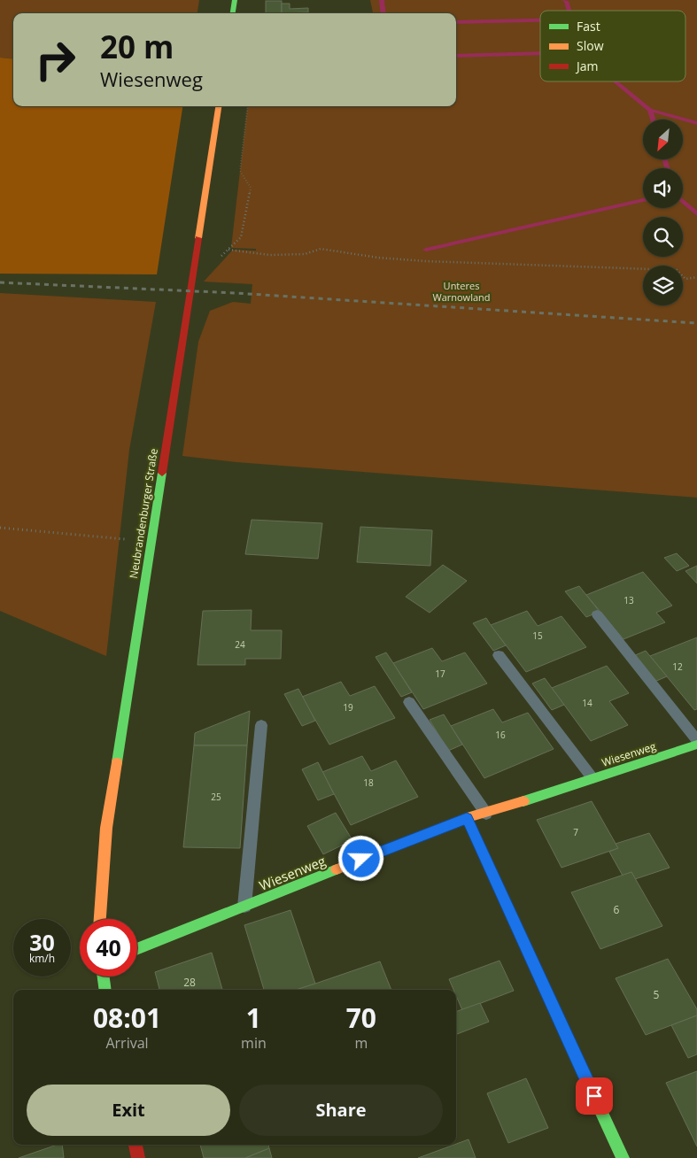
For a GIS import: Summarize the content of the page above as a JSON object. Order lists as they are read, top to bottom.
{
  "streets": {
    "main road": ["Neubrandenburger Straße", "Wiesenweg"]
  },
  "parks": ["Unteres Warnowland"],
  "house_numbers": [
    "13",
    "15",
    "24",
    "12",
    "17",
    "14",
    "19",
    "16",
    "18",
    "25",
    "7",
    "6",
    "28",
    "5"
  ],
  "legend": ["Fast", "Slow", "Jam"],
  "north": "bottom left",
  "page": {
    "turn": ["20 m", "Wiesenweg"],
    "speed": "30 km/h",
    "limit": "40",
    "eta": [
      "08:01",
      "Arrival",
      "1",
      "min",
      "70",
      "m"
    ],
    "buttons": ["Exit", "Share"]
  }
}
